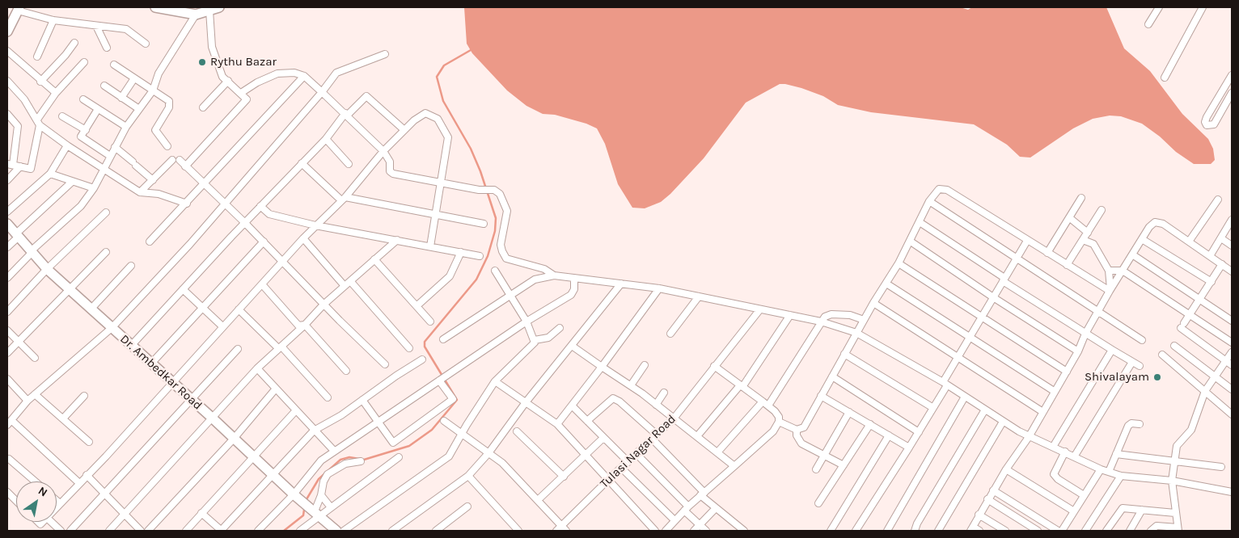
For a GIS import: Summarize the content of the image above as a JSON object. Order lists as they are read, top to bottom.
{
  "streets": {
    "street": ["Dr. Ambedkar Road", "Tulasi Nagar Road"]
  },
  "places": ["Rythu Bazar", "Shivalayam"],
  "north": "top right"
}
